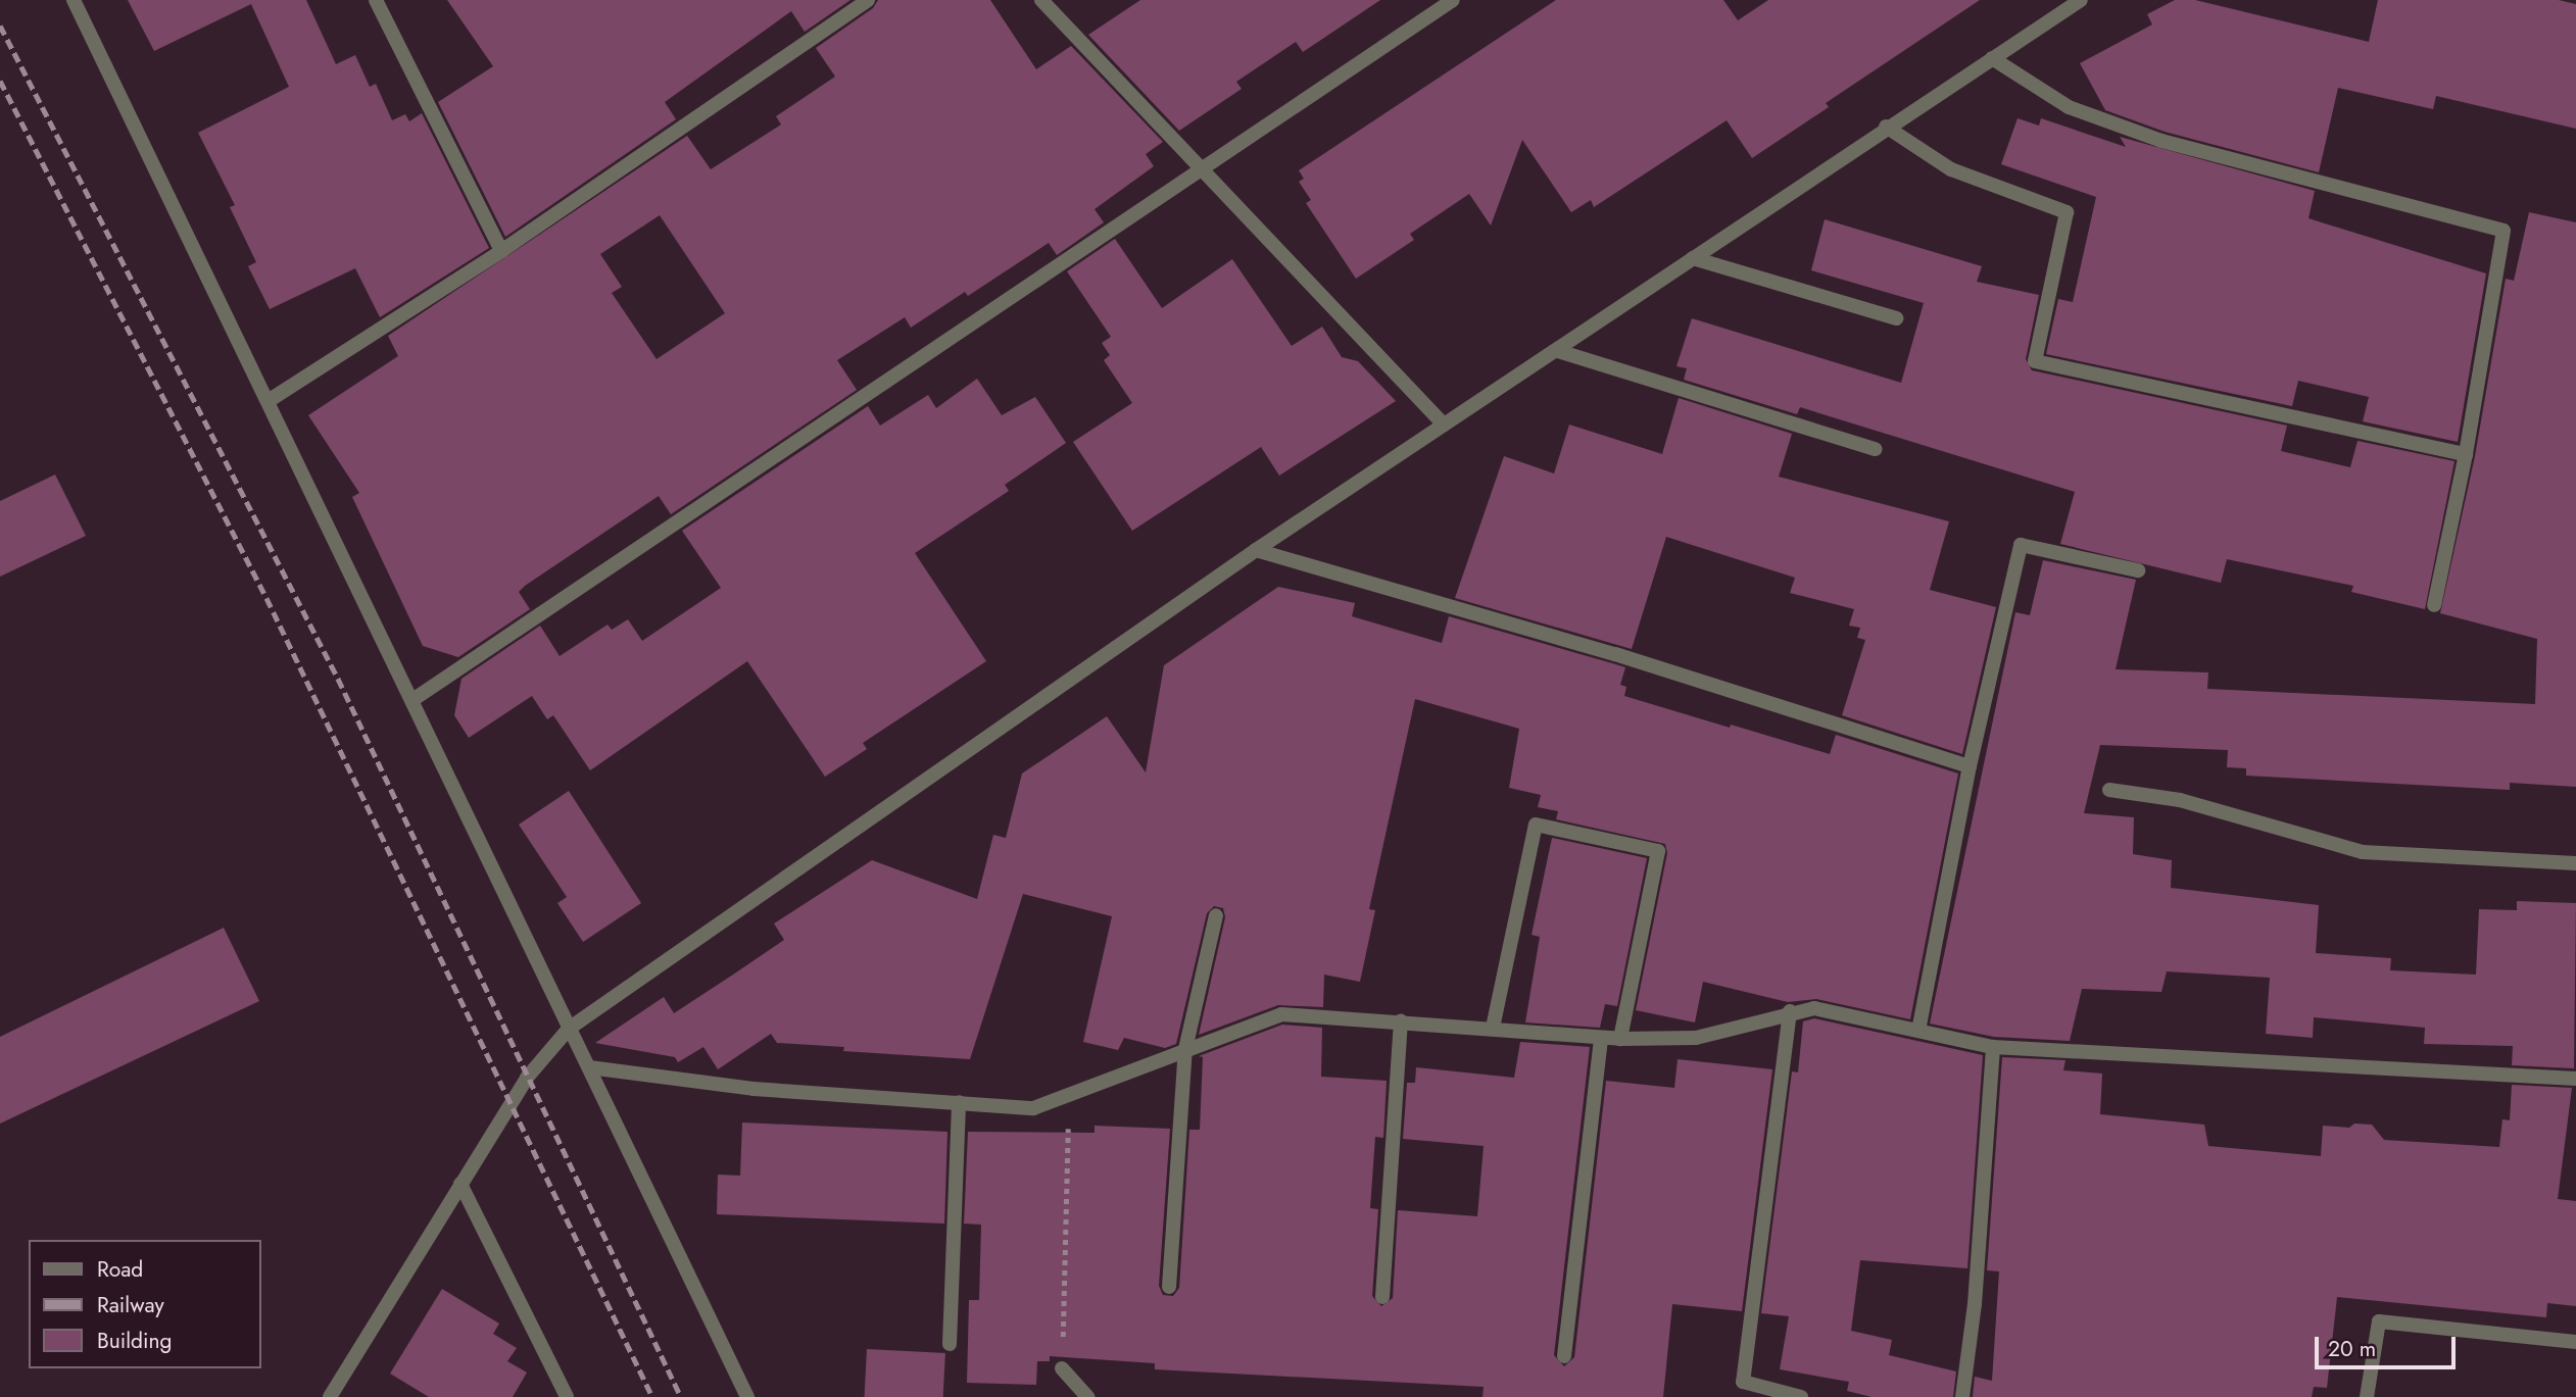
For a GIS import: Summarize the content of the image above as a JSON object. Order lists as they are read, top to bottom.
{
  "legend": ["Road", "Railway", "Building"],
  "scale_bar": "20 m"
}
